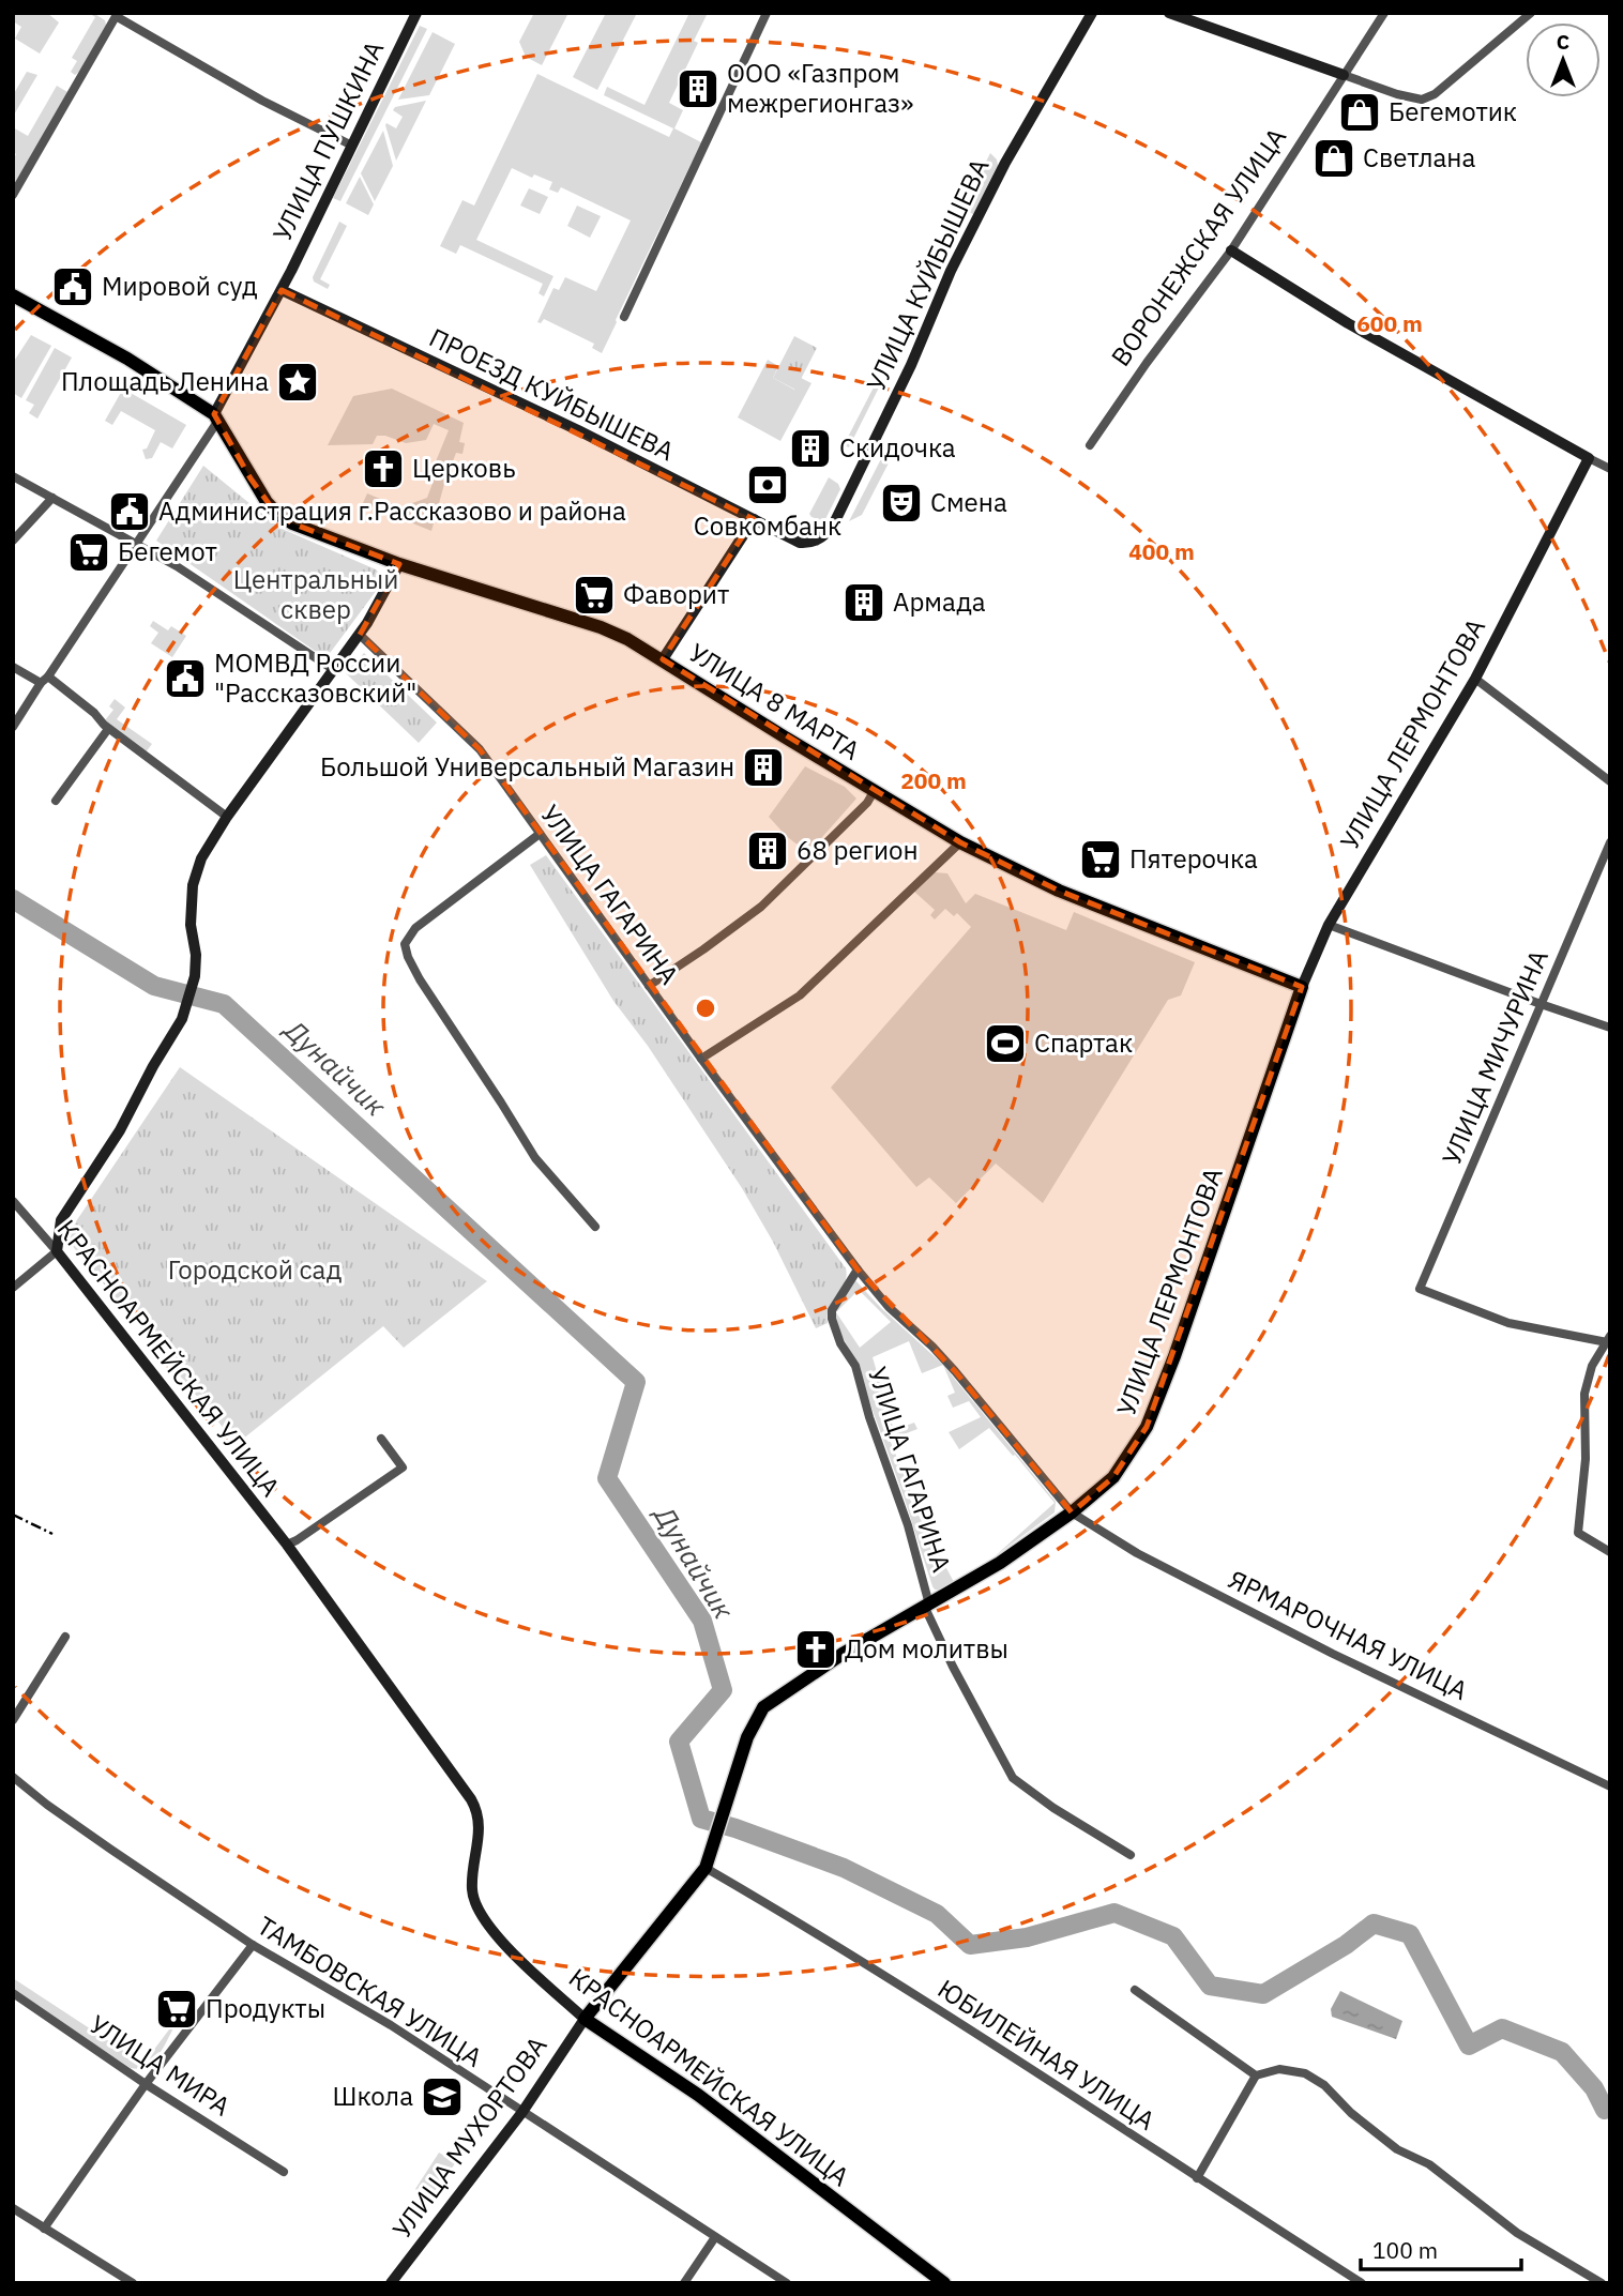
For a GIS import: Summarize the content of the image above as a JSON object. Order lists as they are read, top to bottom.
{
  "streets": {
    "main road": ["УЛИЦА 8 МАРТА", "УЛИЦА ЛЕРМОНТОВА", "КРАСНОАРМЕЙСКАЯ УЛИЦА"],
    "street": [
      "УЛИЦА ПУШКИНА",
      "ВОРОНЕЖСКАЯ УЛИЦА",
      "УЛИЦА КУЙБЫШЕВА",
      "ПРОЕЗД КУЙБЫШЕВА",
      "УЛИЦА ГАГАРИНА",
      "УЛИЦА МИЧУРИНА",
      "ЯРМАРОЧНАЯ УЛИЦА",
      "ТАМБОВСКАЯ УЛИЦА",
      "ЮБИЛЕЙНАЯ УЛИЦА",
      "УЛИЦА МИРА",
      "УЛИЦА МУХОРТОВА"
    ]
  },
  "crossings": [
    ["УЛИЦА ПУШКИНА", "ПРОЕЗД КУЙБЫШЕВА"],
    ["УЛИЦА КУЙБЫШЕВА", "ПРОЕЗД КУЙБЫШЕВА"],
    ["УЛИЦА 8 МАРТА", "УЛИЦА ЛЕРМОНТОВА"],
    ["УЛИЦА ЛЕРМОНТОВА", "УЛИЦА ГАГАРИНА"],
    ["УЛИЦА ЛЕРМОНТОВА", "КРАСНОАРМЕЙСКАЯ УЛИЦА"],
    ["УЛИЦА ЛЕРМОНТОВА", "ЯРМАРОЧНАЯ УЛИЦА"],
    ["УЛИЦА ЛЕРМОНТОВА", "ЮБИЛЕЙНАЯ УЛИЦА"],
    ["УЛИЦА ЛЕРМОНТОВА", "УЛИЦА МУХОРТОВА"],
    ["УЛИЦА ГАГАРИНА", "ЯРМАРОЧНАЯ УЛИЦА"],
    ["КРАСНОАРМЕЙСКАЯ УЛИЦА", "УЛИЦА МУХОРТОВА"],
    ["ТАМБОВСКАЯ УЛИЦА", "УЛИЦА МУХОРТОВА"]
  ],
  "water": ["Дунайчик"],
  "parks": ["Центральный сквер", "Городской сад"],
  "places": {
    "building": [
      "ООО «Газпром межрегионгаз»",
      "Скидочка",
      "Армада",
      "Большой Универсальный Магазин",
      "68 регион"
    ],
    "shop": ["Бегемотик", "Светлана"],
    "public building": ["Мировой суд", "Администрация г.Рассказово и района", "МОМВД России \"Рассказовский\""],
    "place": ["Площадь Ленина"],
    "church": ["Церковь", "Дом молитвы"],
    "bank": ["Совкомбанк"],
    "theatre": ["Смена"],
    "supermarket": [
      "Бегемот",
      "Фаворит",
      "Пятерочка",
      "Продукты"
    ],
    "sports": ["Спартак"],
    "school or university": ["Школа"]
  },
  "scale_bar": "100 m",
  "north": "top",
  "rings": ["600 m", "400 m", "200 m"]
}
